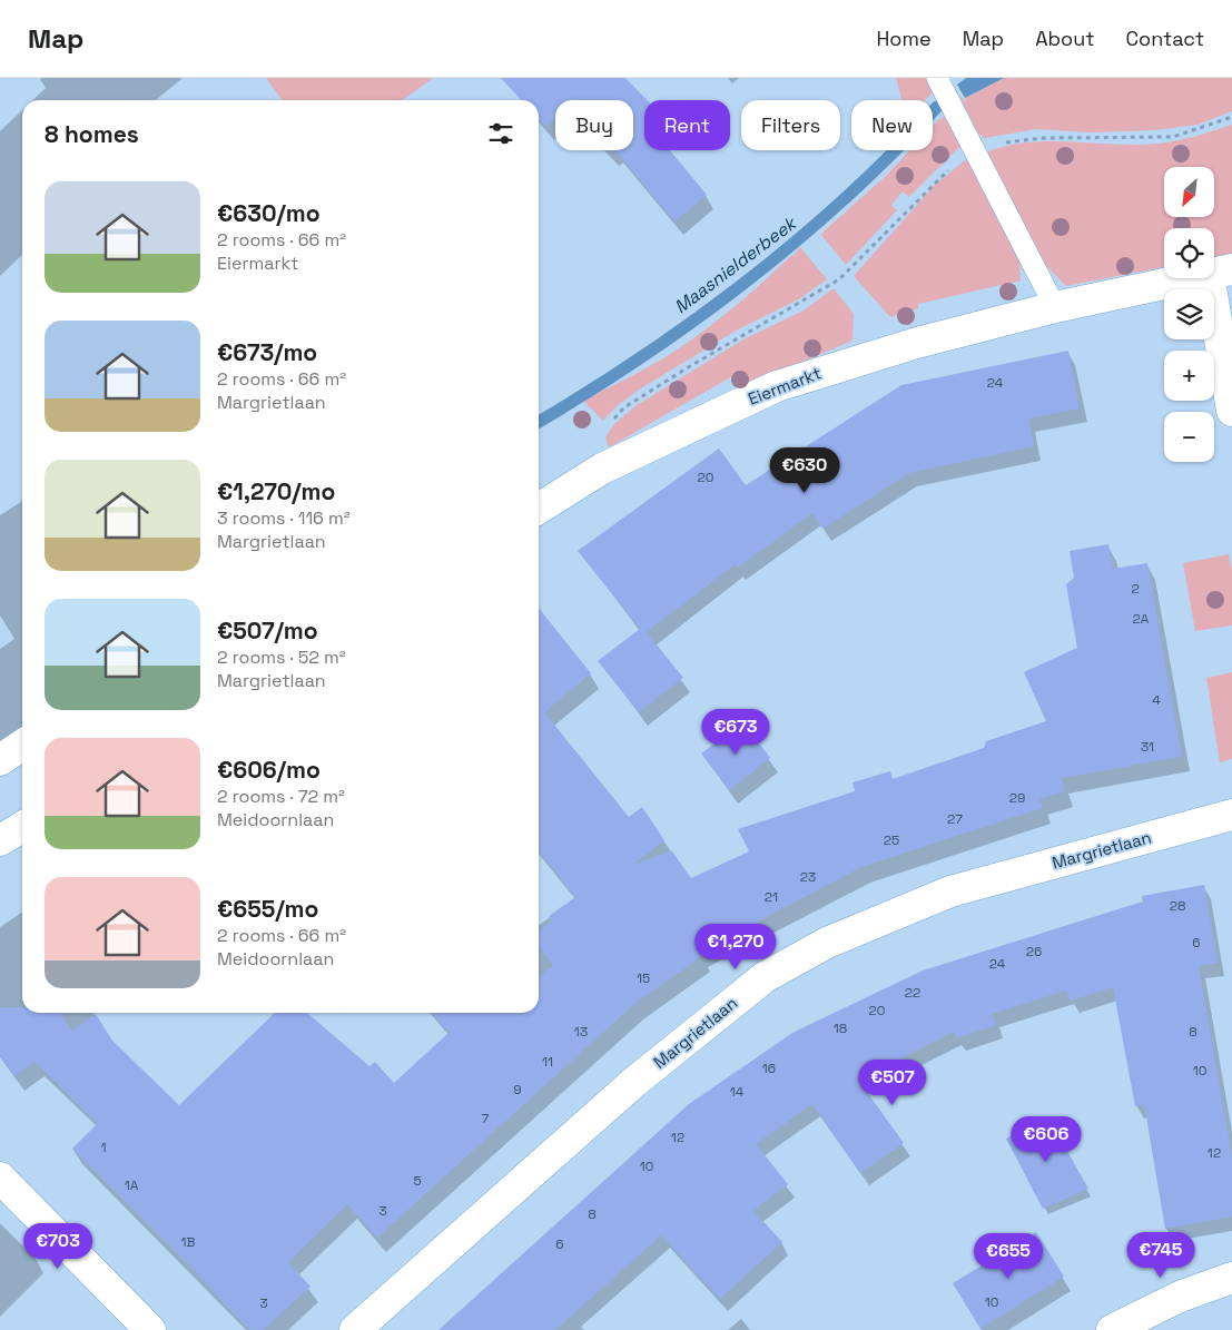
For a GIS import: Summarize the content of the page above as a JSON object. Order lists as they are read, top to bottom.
{
  "streets": {
    "street": ["Eiermarkt", "Margrietlaan"]
  },
  "water": ["Maasnielderbeek"],
  "house_numbers": [
    "24",
    "20",
    "2",
    "2A",
    "4",
    "31",
    "29",
    "27",
    "25",
    "23",
    "21",
    "28",
    "6",
    "26",
    "24",
    "15",
    "22",
    "20",
    "18",
    "13",
    "8",
    "11",
    "16",
    "10",
    "9",
    "14",
    "7",
    "12",
    "1",
    "12",
    "10",
    "5",
    "1A",
    "3",
    "8",
    "1B",
    "6",
    "10",
    "3"
  ],
  "north": "bottom left",
  "page": {
    "header": "Map",
    "nav": [
      "Home",
      "Map",
      "About",
      "Contact"
    ],
    "chip": [
      "Buy",
      "Rent",
      "Filters",
      "New"
    ],
    "heading": "8 homes",
    "map_buttons": ["+", "−"],
    "list": [
      {
        "name": "€630/mo",
        "note": "2 rooms · 66 m² · Eiermarkt"
      },
      {
        "name": "€673/mo",
        "note": "2 rooms · 66 m² · Margrietlaan"
      },
      {
        "name": "€1,270/mo",
        "note": "3 rooms · 116 m² · Margrietlaan"
      },
      {
        "name": "€507/mo",
        "note": "2 rooms · 52 m² · Margrietlaan"
      },
      {
        "name": "€606/mo",
        "note": "2 rooms · 72 m² · Meidoornlaan"
      },
      {
        "name": "€655/mo",
        "note": "2 rooms · 66 m² · Meidoornlaan"
      }
    ],
    "price": [
      "€630",
      "€673",
      "€1,270",
      "€507",
      "€606",
      "€703",
      "€745",
      "€655"
    ]
  }
}
